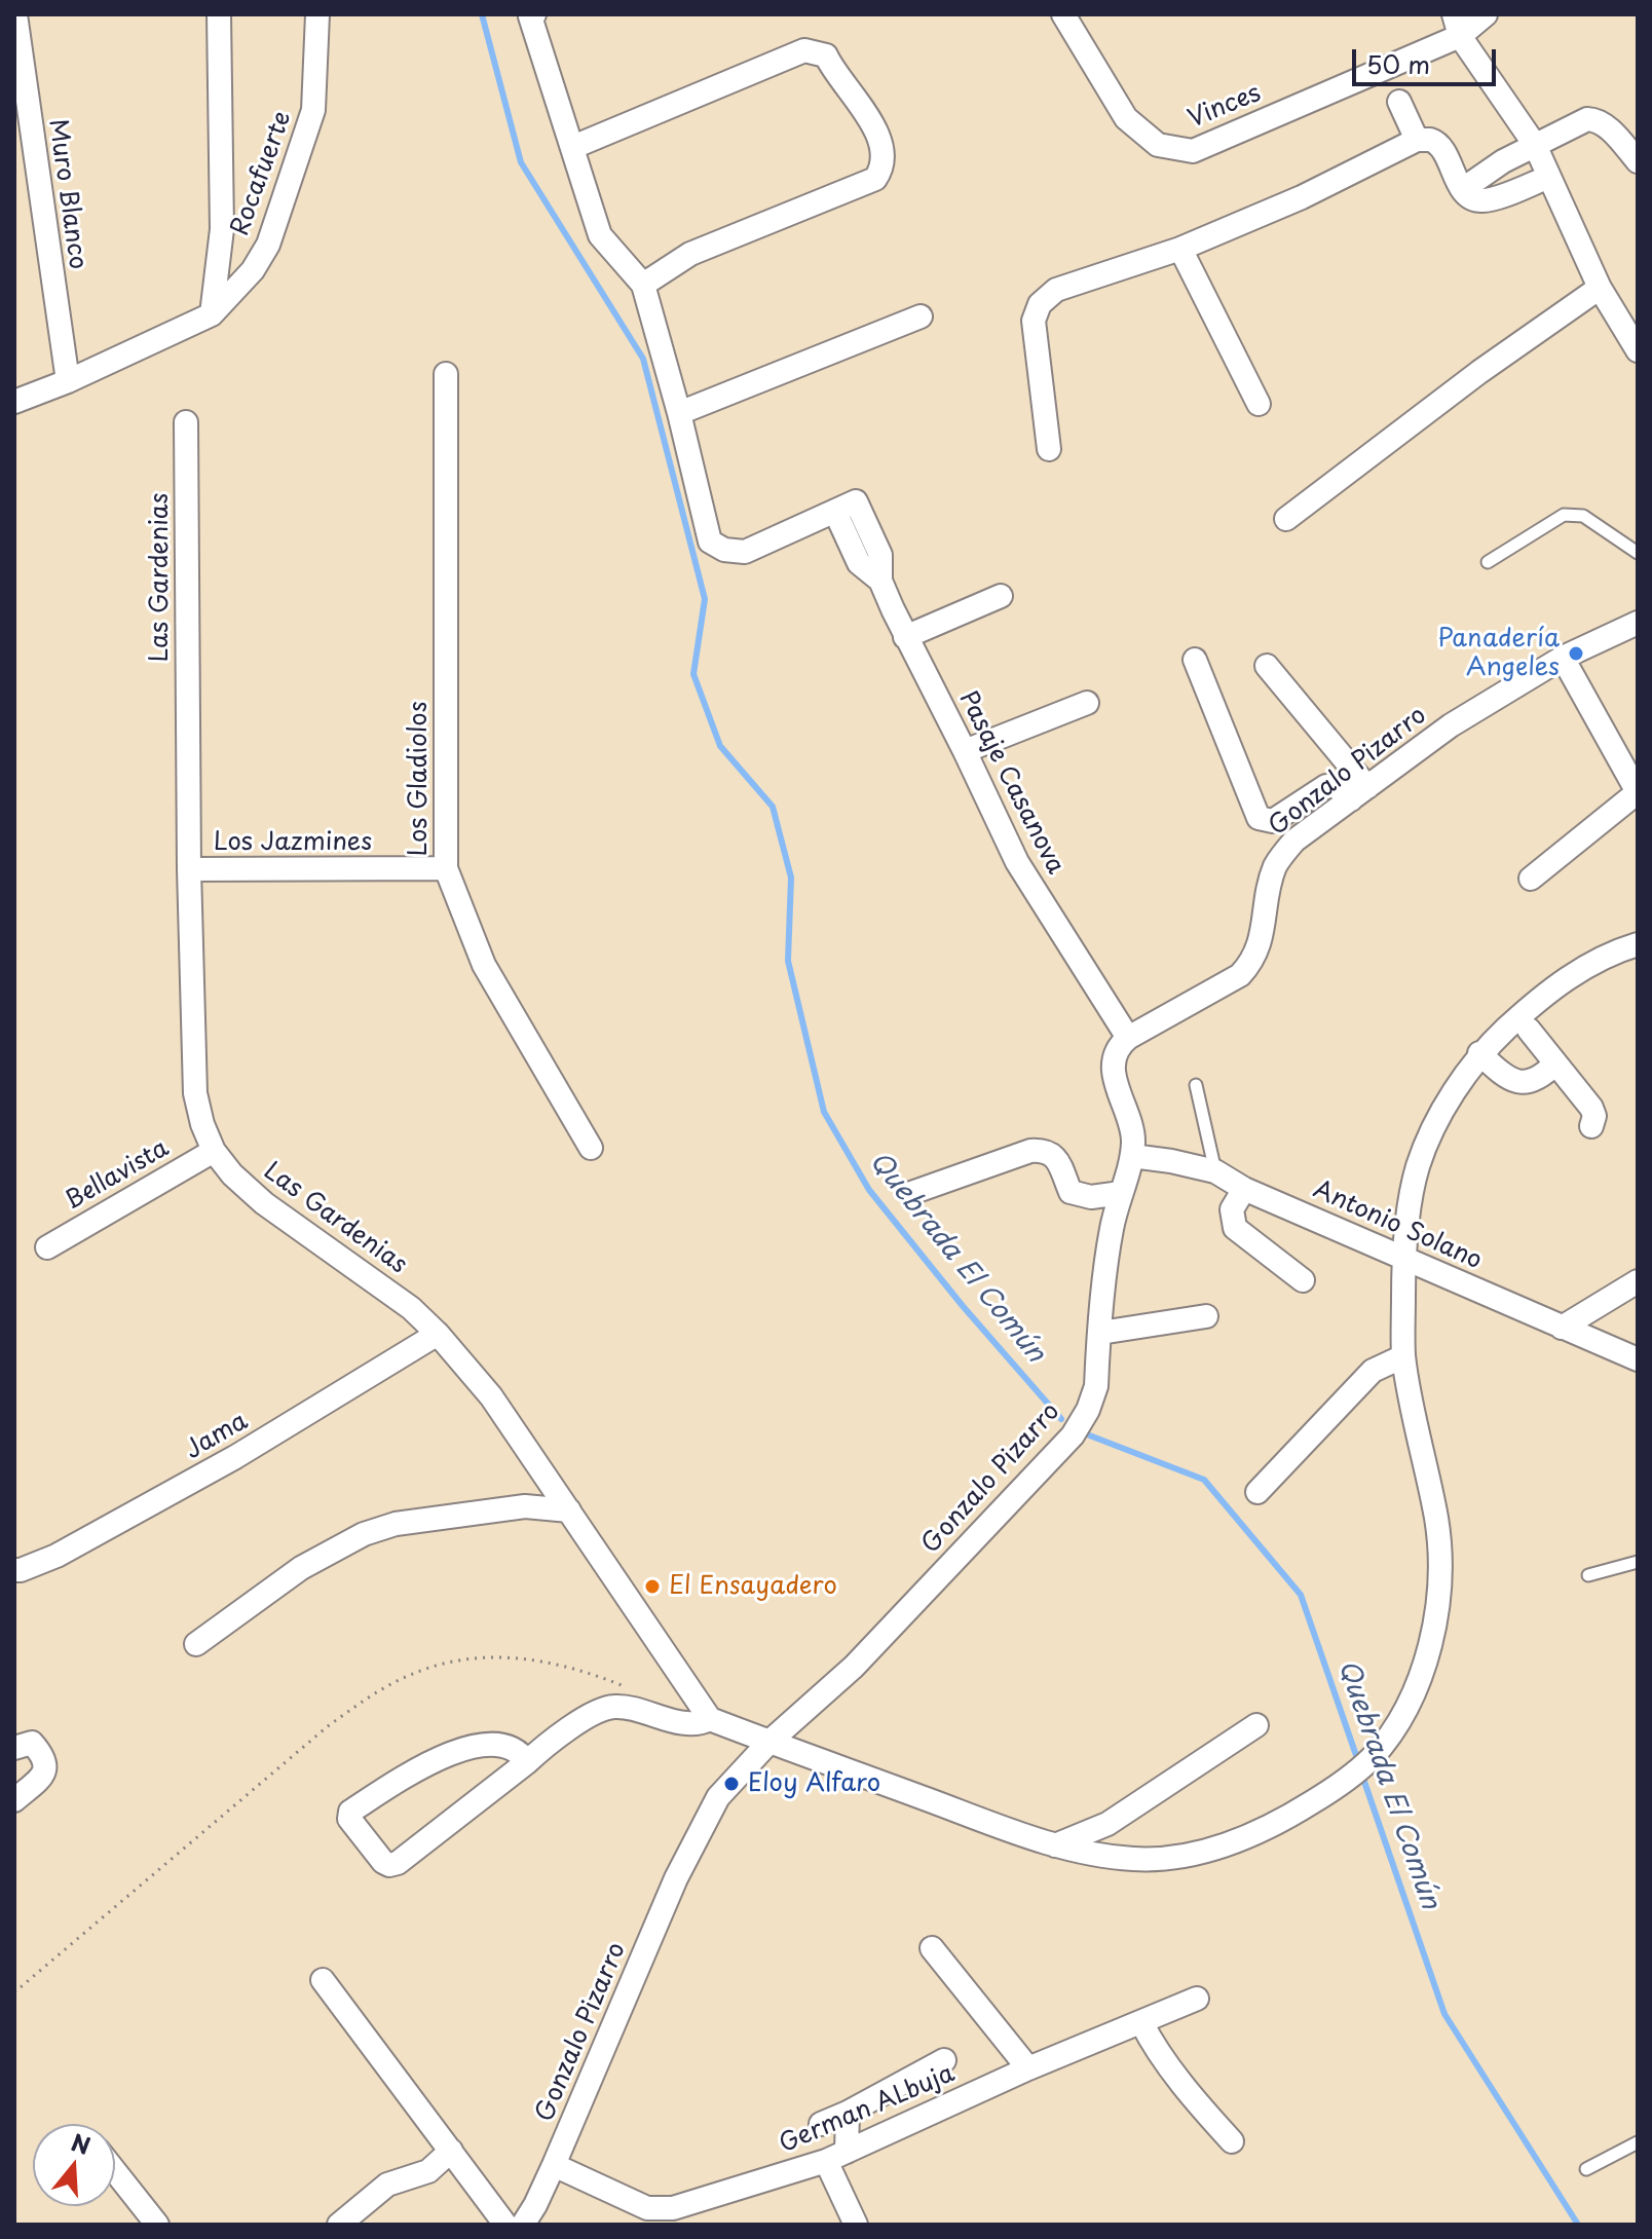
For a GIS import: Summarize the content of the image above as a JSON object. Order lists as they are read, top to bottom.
{
  "streets": {
    "street": [
      "Vinces",
      "Rocafuerte",
      "Muro Blanco",
      "Las Gardenias",
      "Gonzalo Pizarro",
      "Los Gladiolos",
      "Pasaje Casanova",
      "Los Jazmines",
      "Bellavista",
      "Antonio Solano",
      "Jama",
      "German ALbuja"
    ]
  },
  "crossings": [
    ["Rocafuerte", "Muro Blanco"],
    ["Las Gardenias", "Los Jazmines"],
    ["Las Gardenias", "Bellavista"],
    ["Las Gardenias", "Jama"],
    ["Gonzalo Pizarro", "Pasaje Casanova"],
    ["Gonzalo Pizarro", "Antonio Solano"],
    ["Gonzalo Pizarro", "German ALbuja"],
    ["Los Gladiolos", "Los Jazmines"]
  ],
  "water": ["Quebrada El Común"],
  "places": ["Panadería Angeles", "El Ensayadero", "Eloy Alfaro"],
  "scale_bar": "50 m",
  "north": "top"
}
